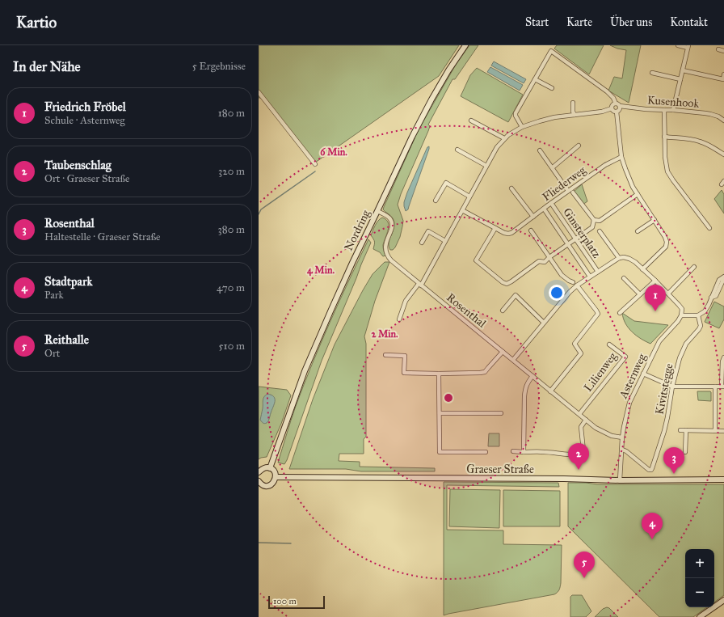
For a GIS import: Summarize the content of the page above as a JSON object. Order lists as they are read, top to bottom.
{
  "streets": {
    "main road": ["Nordring", "Graeser Straße"],
    "street": [
      "Kusenhook",
      "Fliederweg",
      "Ginsterplatz",
      "Rosenthal",
      "Lilienweg",
      "Asternweg",
      "Kivitstegge"
    ]
  },
  "crossings": [
    ["Fliederweg", "Ginsterplatz"],
    ["Nordring", "Rosenthal"],
    ["Rosenthal", "Lilienweg"],
    ["Rosenthal", "Asternweg"],
    ["Asternweg", "Kivitstegge"],
    ["Asternweg", "Graeser Straße"]
  ],
  "scale_bar": "100 m",
  "page": {
    "header": "Kartio",
    "nav": [
      "Start",
      "Karte",
      "Über uns",
      "Kontakt"
    ],
    "heading": ["In der Nähe", "5 Ergebnisse"],
    "list": [
      {
        "mark": "1",
        "name": "Friedrich Fröbel",
        "note": "Schule · Asternweg",
        "value": "180 m"
      },
      {
        "mark": "2",
        "name": "Taubenschlag",
        "note": "Ort · Graeser Straße",
        "value": "320 m"
      },
      {
        "mark": "3",
        "name": "Rosenthal",
        "note": "Haltestelle · Graeser Straße",
        "value": "380 m"
      },
      {
        "mark": "4",
        "name": "Stadtpark",
        "note": "Park",
        "value": "470 m"
      },
      {
        "mark": "5",
        "name": "Reithalle",
        "note": "Ort",
        "value": "510 m"
      }
    ],
    "pins": [
      "1",
      "2",
      "3",
      "4",
      "5"
    ],
    "map_buttons": ["+", "−"],
    "scale": "100 m"
  },
  "rings": ["6 Min.", "4 Min.", "2 Min."]
}
